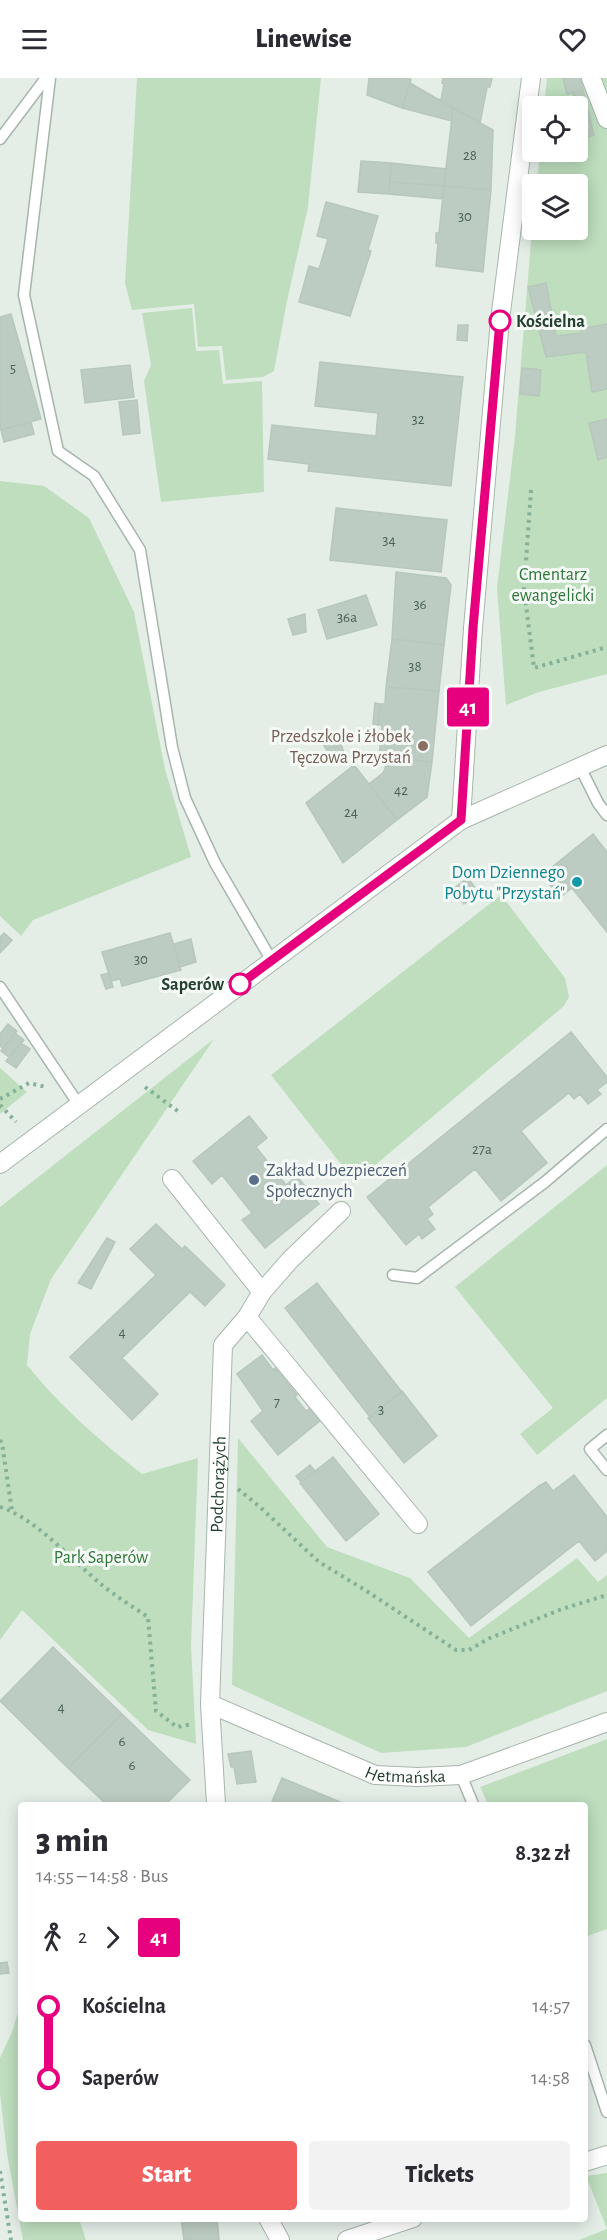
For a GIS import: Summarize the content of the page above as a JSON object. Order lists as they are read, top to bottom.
{
  "streets": {
    "street": ["Podchorążych", "Hetmańska"]
  },
  "crossings": [
    ["Podchorążych", "Hetmańska"]
  ],
  "parks": ["Cmentarz ewangelicki", "Park Saperów"],
  "places": [
    "Kościelna",
    "Przedszkole i żłobek Tęczowa Przystań",
    "Dom Dziennego Pobytu \"Przystań\"",
    "Saperów",
    "Zakład Ubezpieczeń Społecznych"
  ],
  "lines": ["bus line 41"],
  "house_numbers": [
    "28",
    "30",
    "5",
    "32",
    "34",
    "36",
    "36a",
    "38",
    "42",
    "24",
    "30",
    "27a",
    "4",
    "7",
    "3",
    "4",
    "6",
    "6"
  ],
  "page": {
    "header": "Linewise",
    "on_map": "41",
    "heading": ["3 min", "14:55 – 14:58 · Bus", "8.32 zł"],
    "legs": ["2", "41"],
    "list": [
      {
        "name": "Kościelna",
        "value": "14:57"
      },
      {
        "name": "Saperów",
        "value": "14:58"
      }
    ],
    "buttons": ["Start", "Tickets"]
  }
}
